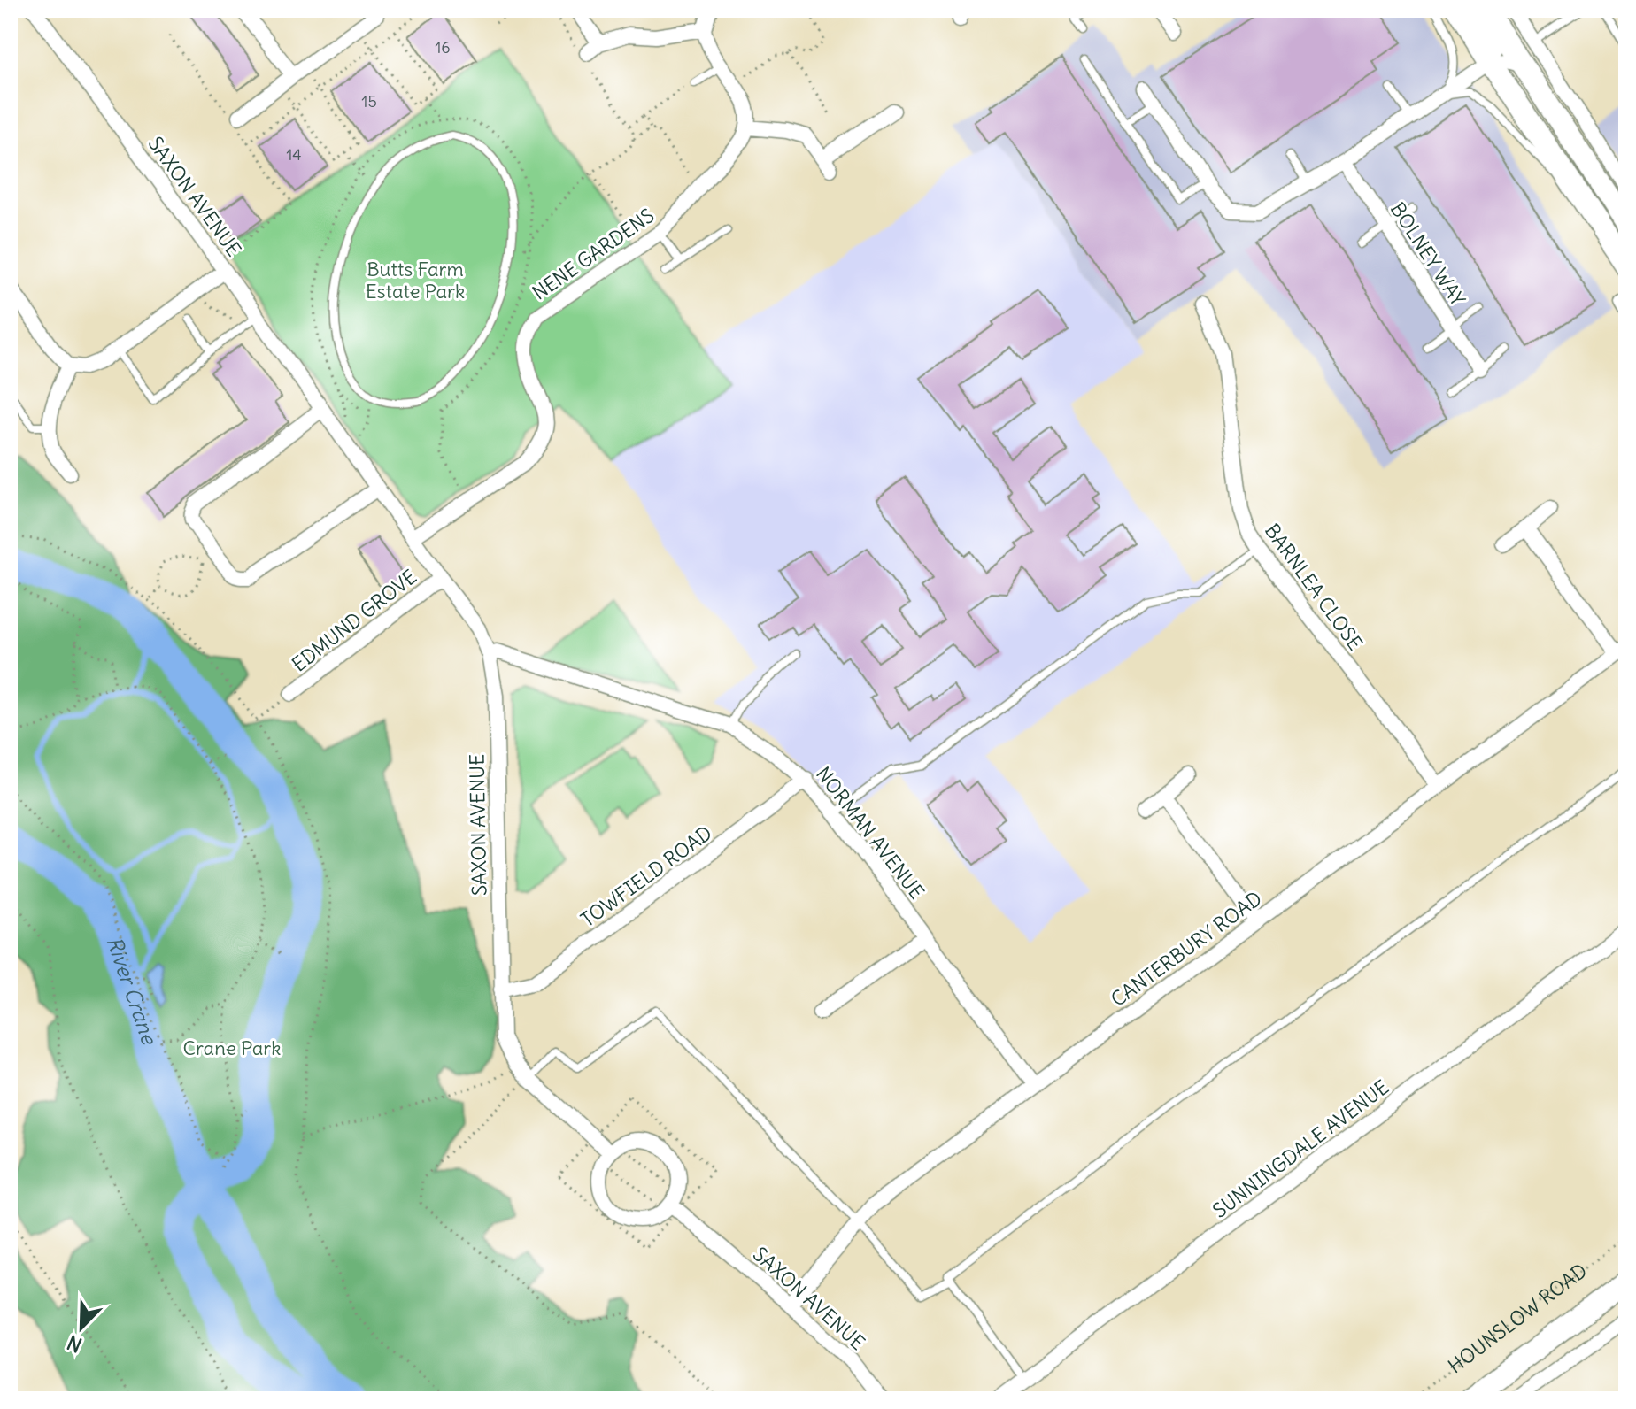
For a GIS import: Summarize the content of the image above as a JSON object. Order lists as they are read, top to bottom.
{
  "streets": {
    "main road": ["HOUNSLOW ROAD"],
    "street": [
      "SAXON AVENUE",
      "NENE GARDENS",
      "BOLNEY WAY",
      "BARNLEA CLOSE",
      "EDMUND GROVE",
      "NORMAN AVENUE",
      "TOWFIELD ROAD",
      "CANTERBURY ROAD",
      "SUNNINGDALE AVENUE"
    ]
  },
  "crossings": [
    ["SAXON AVENUE", "NENE GARDENS"],
    ["SAXON AVENUE", "EDMUND GROVE"],
    ["SAXON AVENUE", "NORMAN AVENUE"],
    ["SAXON AVENUE", "TOWFIELD ROAD"],
    ["SAXON AVENUE", "CANTERBURY ROAD"],
    ["BARNLEA CLOSE", "CANTERBURY ROAD"],
    ["NORMAN AVENUE", "TOWFIELD ROAD"],
    ["NORMAN AVENUE", "CANTERBURY ROAD"]
  ],
  "water": ["River Crane"],
  "parks": ["Butts Farm Estate Park", "Crane Park"],
  "house_numbers": ["16", "15", "14"],
  "north": "bottom left"
}
